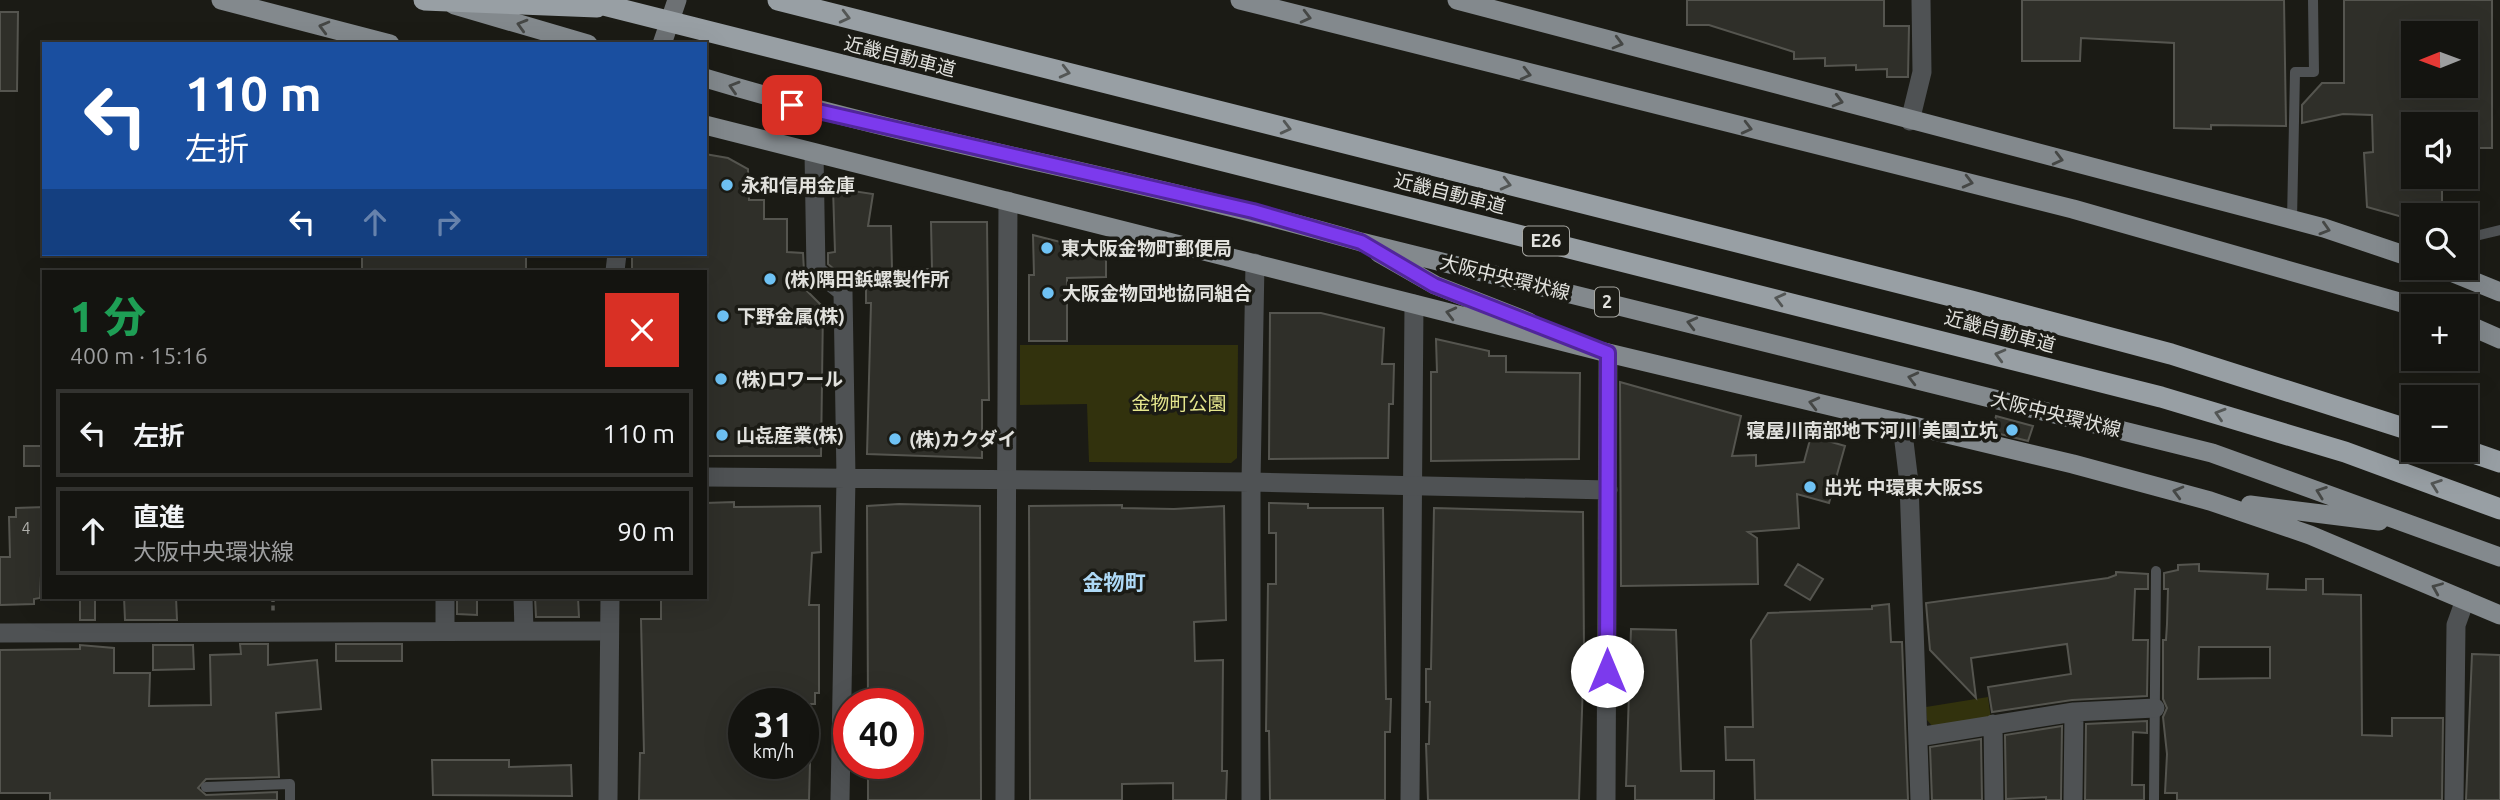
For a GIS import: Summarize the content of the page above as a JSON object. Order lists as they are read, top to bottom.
{
  "streets": {
    "highway": ["近畿自動車道", "E26"],
    "main road": ["大阪中央環状線", "2"]
  },
  "districts": ["金物町"],
  "parks": ["金物町公園"],
  "places": [
    "永和信用金庫",
    "東大阪金物町郵便局",
    "(株)隅田鋲螺製作所",
    "大阪金物団地協同組合",
    "下野金属(株)",
    "(株)ロワール",
    "寝屋川南部地下河川 美園立坑",
    "山㐂産業(株)",
    "(株)カクダイ",
    "出光 中環東大阪SS"
  ],
  "house_numbers": ["4"],
  "north": "left",
  "page": {
    "map_buttons": ["+", "−"],
    "turn": ["110 m", "左折"],
    "heading": ["1 分", "400 m · 15:16"],
    "list": [
      {
        "name": "左折",
        "value": "110 m"
      },
      {
        "name": "直進",
        "note": "大阪中央環状線",
        "value": "90 m"
      }
    ],
    "speed": "31 km/h",
    "limit": "40"
  }
}
